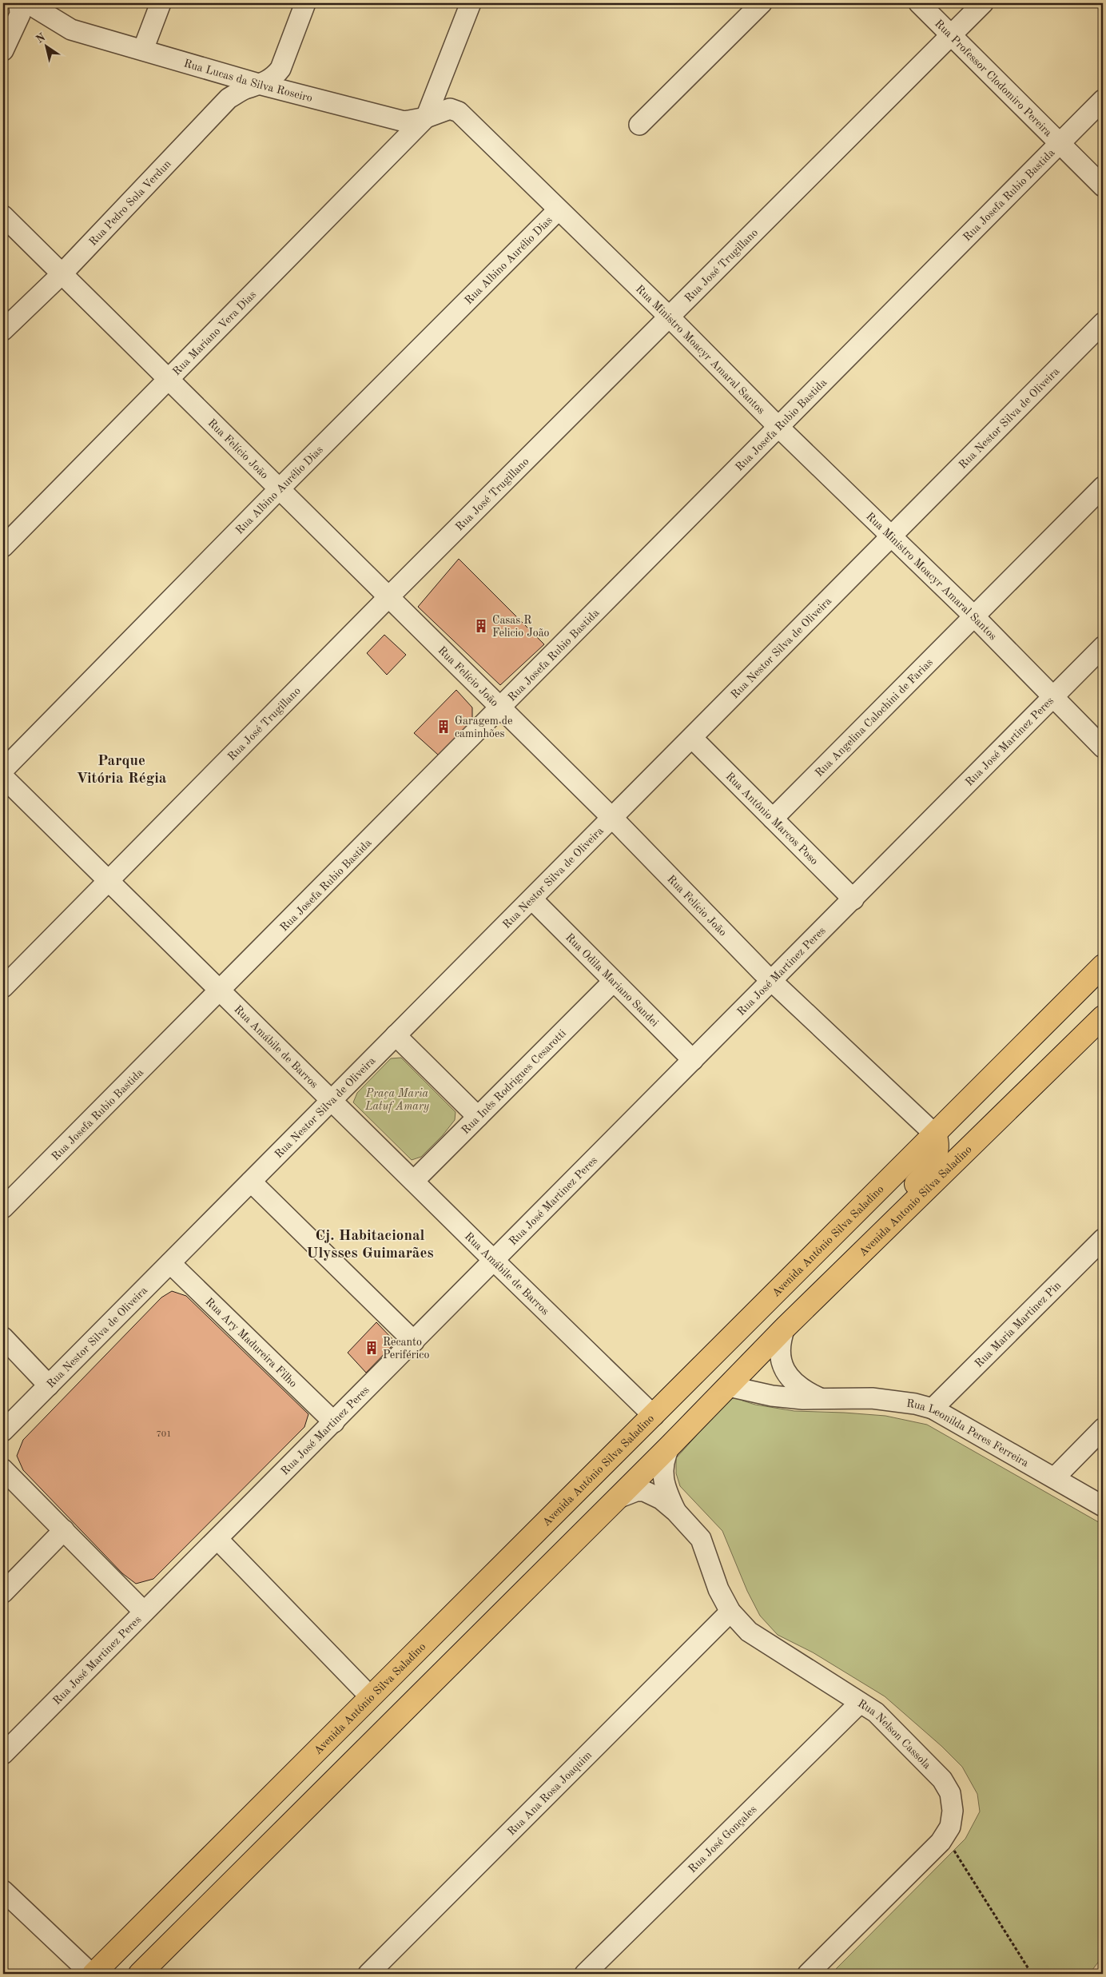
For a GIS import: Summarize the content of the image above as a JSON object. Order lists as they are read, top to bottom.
{
  "streets": {
    "main road": ["Avenida Antonio Silva Saladino", "Avenida Antônio Silva Saladino"],
    "street": [
      "Rua Professor Clodomiro Pereira",
      "Rua Lucas da Silva Roseiro",
      "Rua Josefa Rubio Bastida",
      "Rua Pedro Sola Verdun",
      "Rua Albino Aurélio Dias",
      "Rua José Trugillano",
      "Rua Mariano Vera Dias",
      "Rua Ministro Moacyr Amaral Santos",
      "Rua Nestor Silva de Oliveira",
      "Rua Felício João",
      "Rua Angelina Calochini de Farias",
      "Rua José Martinez Peres",
      "Rua Antônio Marcos Poso",
      "Rua Odila Mariano Sandei",
      "Rua Amábile de Barros",
      "Rua Inês Rodrigues Cesarotti",
      "Rua Maria Martinez Pin",
      "Rua Ary Madureira Filho",
      "Rua Leonilda Peres Ferreira",
      "Rua Nelson Cassola",
      "Rua Ana Rosa Joaquim",
      "Rua José Gonçales"
    ]
  },
  "crossings": [
    ["Rua Professor Clodomiro Pereira", "Rua Josefa Rubio Bastida"],
    ["Rua Professor Clodomiro Pereira", "Rua José Trugillano"],
    ["Rua Lucas da Silva Roseiro", "Rua Pedro Sola Verdun"],
    ["Rua Lucas da Silva Roseiro", "Rua Mariano Vera Dias"],
    ["Rua Lucas da Silva Roseiro", "Rua Ministro Moacyr Amaral Santos"],
    ["Rua Josefa Rubio Bastida", "Rua Ministro Moacyr Amaral Santos"],
    ["Rua Josefa Rubio Bastida", "Rua Felício João"],
    ["Rua Josefa Rubio Bastida", "Rua Amábile de Barros"],
    ["Rua Pedro Sola Verdun", "Rua Felício João"],
    ["Rua Albino Aurélio Dias", "Rua Ministro Moacyr Amaral Santos"],
    ["Rua Albino Aurélio Dias", "Rua Felício João"],
    ["Rua José Trugillano", "Rua Ministro Moacyr Amaral Santos"],
    ["Rua José Trugillano", "Rua Felício João"],
    ["Rua José Trugillano", "Rua Amábile de Barros"],
    ["Rua Mariano Vera Dias", "Rua Ministro Moacyr Amaral Santos"],
    ["Rua Mariano Vera Dias", "Rua Felício João"],
    ["Rua Ministro Moacyr Amaral Santos", "Rua Nestor Silva de Oliveira"],
    ["Rua Ministro Moacyr Amaral Santos", "Rua Angelina Calochini de Farias"],
    ["Rua Ministro Moacyr Amaral Santos", "Rua José Martinez Peres"],
    ["Rua Nestor Silva de Oliveira", "Rua Felício João"],
    ["Rua Nestor Silva de Oliveira", "Rua Antônio Marcos Poso"],
    ["Rua Nestor Silva de Oliveira", "Rua Odila Mariano Sandei"],
    ["Rua Nestor Silva de Oliveira", "Rua Amábile de Barros"],
    ["Rua Nestor Silva de Oliveira", "Rua Ary Madureira Filho"],
    ["Rua Felício João", "Rua José Martinez Peres"],
    ["Rua Felício João", "Avenida Antônio Silva Saladino"],
    ["Rua Angelina Calochini de Farias", "Rua Antônio Marcos Poso"],
    ["Rua José Martinez Peres", "Rua Antônio Marcos Poso"],
    ["Rua José Martinez Peres", "Rua Odila Mariano Sandei"],
    ["Rua José Martinez Peres", "Rua Amábile de Barros"],
    ["Rua José Martinez Peres", "Rua Ary Madureira Filho"],
    ["Rua Odila Mariano Sandei", "Rua Inês Rodrigues Cesarotti"],
    ["Rua Amábile de Barros", "Rua Inês Rodrigues Cesarotti"],
    ["Rua Amábile de Barros", "Avenida Antônio Silva Saladino"],
    ["Avenida Antonio Silva Saladino", "Rua Leonilda Peres Ferreira"],
    ["Rua Maria Martinez Pin", "Rua Leonilda Peres Ferreira"],
    ["Rua Nelson Cassola", "Rua Ana Rosa Joaquim"],
    ["Rua Nelson Cassola", "Rua José Gonçales"]
  ],
  "districts": ["Parque Vitória Régia", "Cj. Habitacional Ulysses Guimarães"],
  "parks": ["Praça Maria Latuf Amary"],
  "places": {
    "building": ["Casas R Felicio João", "Garagem de caminhões", "Recanto Periférico"]
  },
  "house_numbers": ["701"],
  "north": "top left"
}
